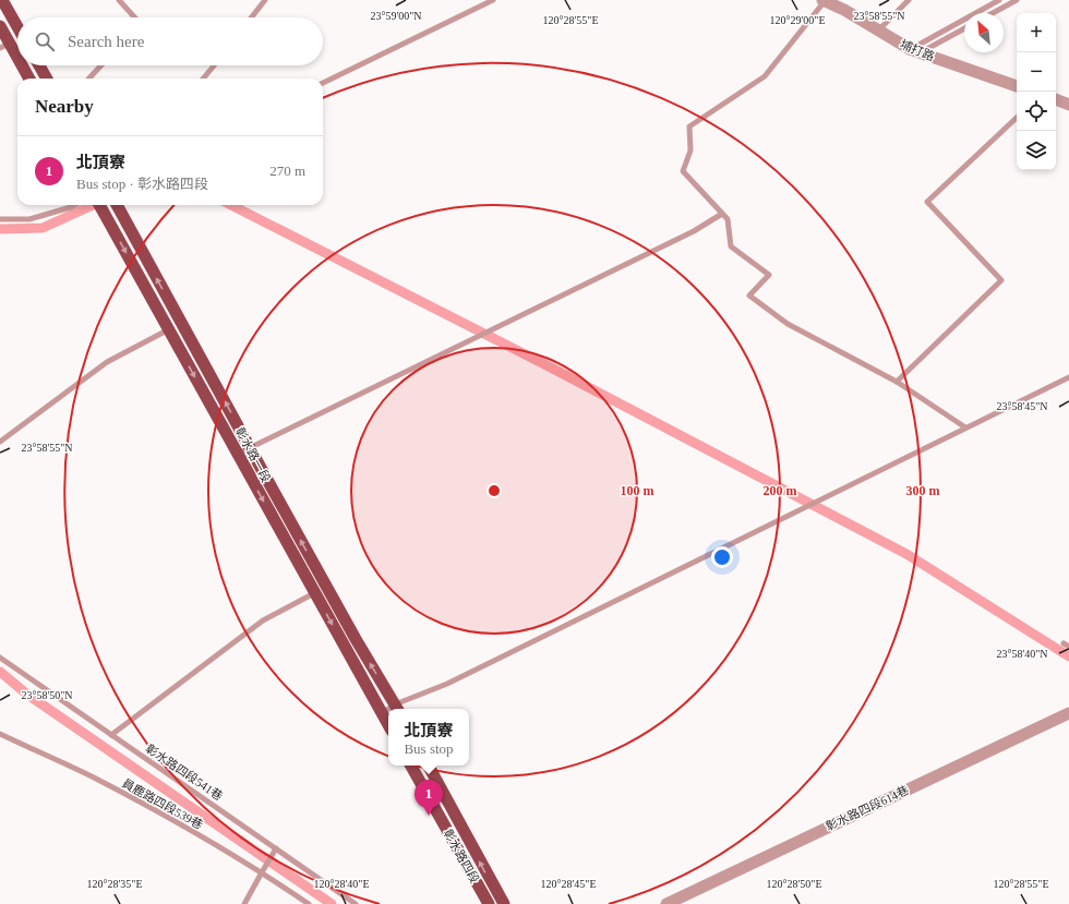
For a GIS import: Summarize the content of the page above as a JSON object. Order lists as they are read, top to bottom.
{
  "streets": {
    "main road": ["彰水路一段", "彰水路四段"],
    "street": ["埔打路", "彰水路四段614巷"],
    "lane": ["彰水路四段541巷", "員鹿路四段539巷"]
  },
  "north": "top left",
  "page": {
    "map_buttons": ["+", "−"],
    "search": "Search here",
    "heading": "Nearby",
    "list": [
      {
        "mark": "1",
        "name": "北頂寮",
        "note": "Bus stop · 彰水路四段",
        "value": "270 m"
      }
    ],
    "popup": ["北頂寮", "Bus stop"],
    "pins": "1"
  },
  "coordinates": [
    "23°59'00\"N",
    "23°58'55\"N",
    "120°28'55\"E",
    "120°29'00\"E",
    "23°58'45\"N",
    "23°58'40\"N",
    "23°58'50\"N",
    "120°28'35\"E",
    "120°28'40\"E",
    "120°28'45\"E",
    "120°28'50\"E"
  ],
  "rings": ["100 m", "200 m", "300 m"]
}
